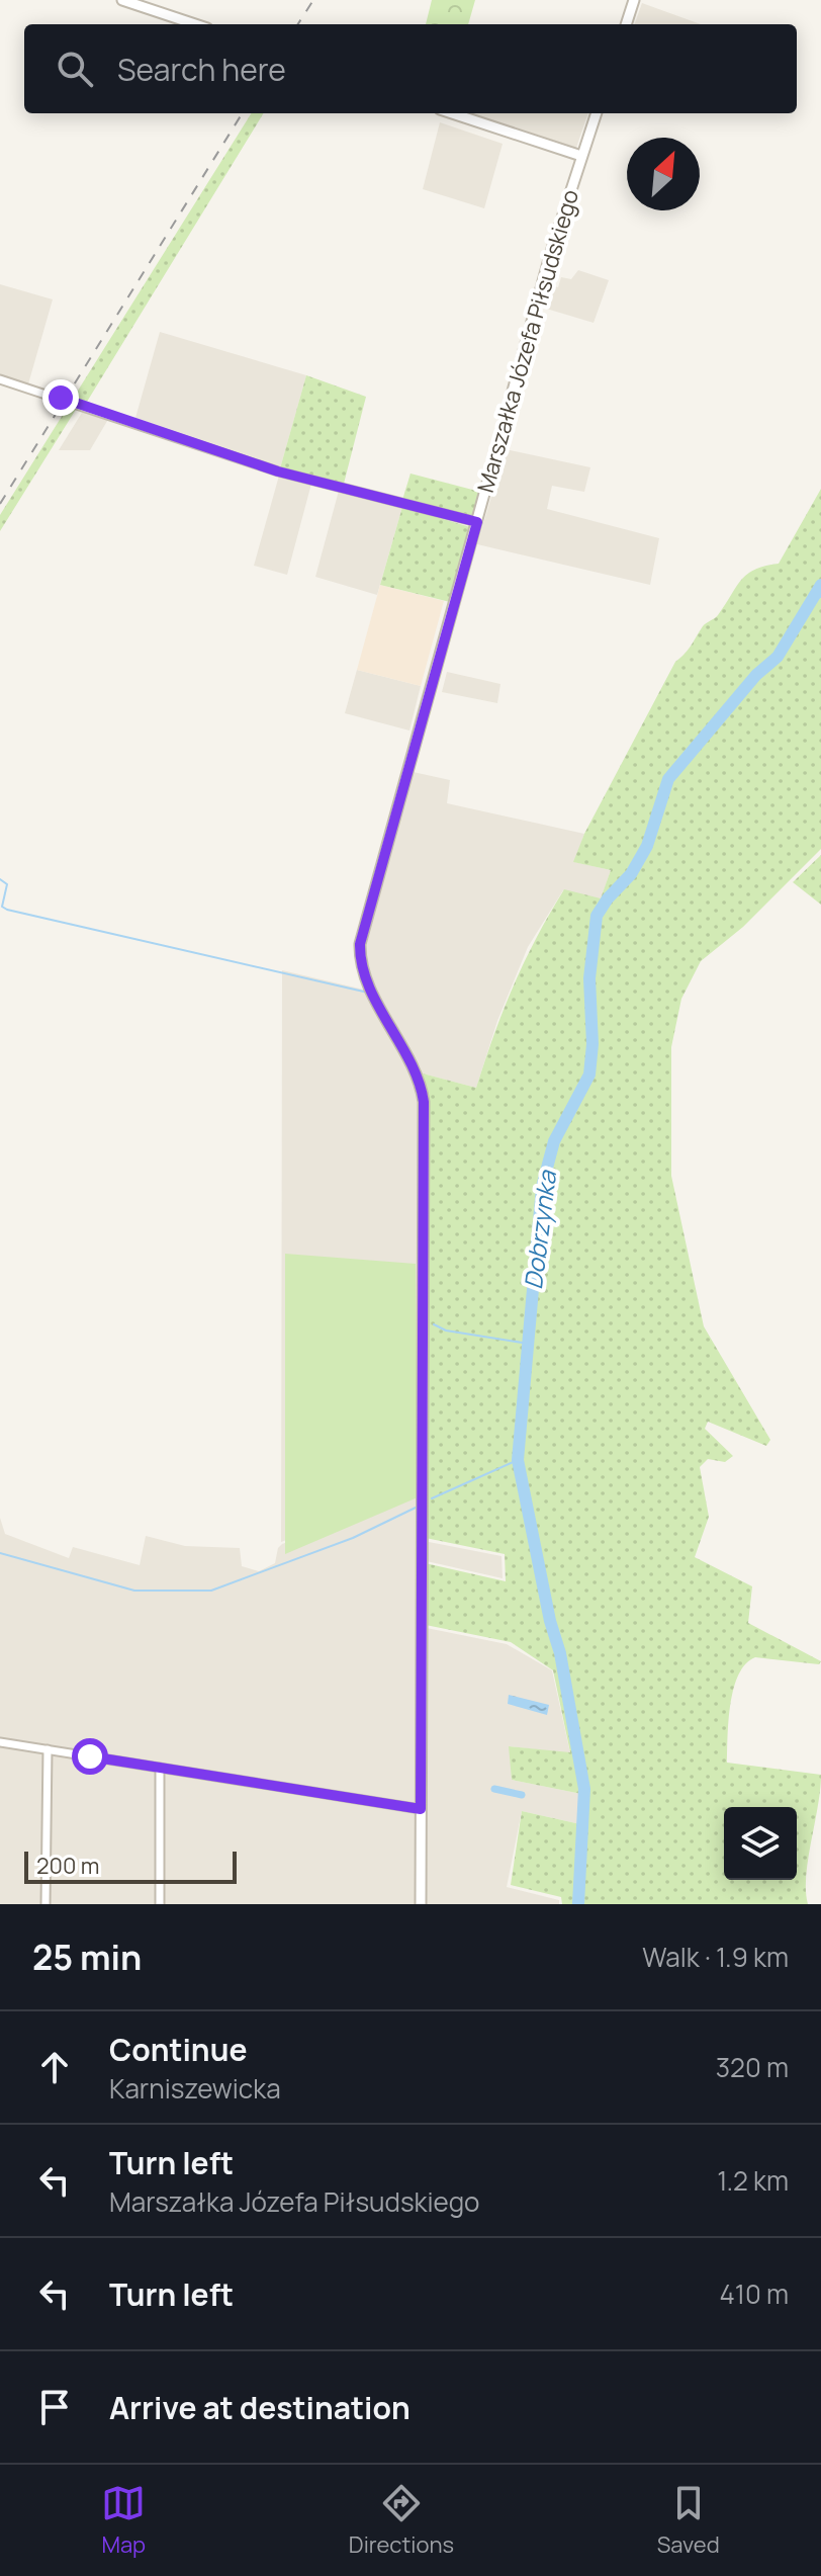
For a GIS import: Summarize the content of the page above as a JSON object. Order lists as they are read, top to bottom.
{
  "streets": {
    "street": ["Marszałka Józefa Piłsudskiego"]
  },
  "water": ["Dobrzynka"],
  "scale_bar": "200 m",
  "north": "top right",
  "page": {
    "search": "Search here",
    "scale": "200 m",
    "heading": ["25 min", "Walk · 1.9 km"],
    "list": [
      ["Continue", "Karniszewicka", "320 m"],
      ["Turn left", "Marszałka Józefa Piłsudskiego", "1.2 km"],
      ["Turn left", "410 m"],
      "Arrive at destination"
    ],
    "nav": ["Map", "Directions", "Saved"]
  }
}
